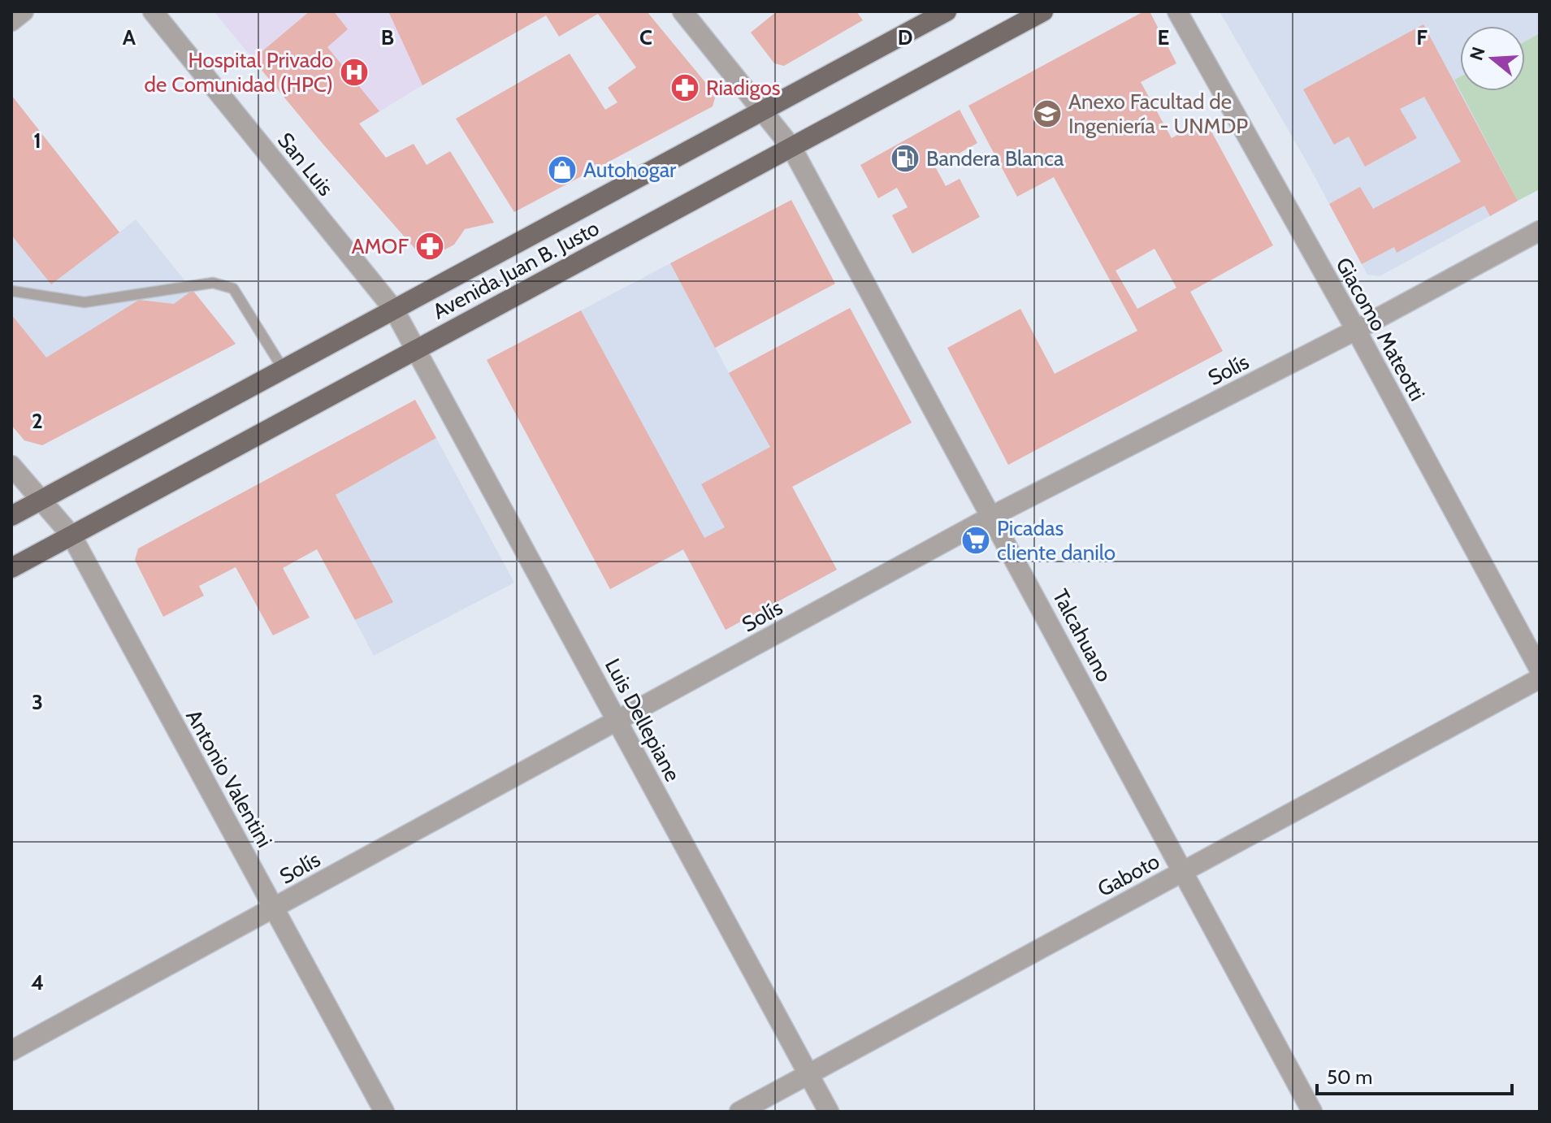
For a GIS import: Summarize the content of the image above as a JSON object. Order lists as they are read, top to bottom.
{
  "streets": {
    "main road": ["Avenida Juan B. Justo"],
    "street": [
      "San Luis",
      "Giacomo Mateotti",
      "Solís",
      "Talcahuano",
      "Luis Dellepiane",
      "Antonio Valentini",
      "Gaboto"
    ]
  },
  "crossings": [
    ["San Luis", "Avenida Juan B. Justo"],
    ["San Luis", "Luis Dellepiane"],
    ["Avenida Juan B. Justo", "Talcahuano"],
    ["Avenida Juan B. Justo", "Luis Dellepiane"],
    ["Avenida Juan B. Justo", "Antonio Valentini"],
    ["Giacomo Mateotti", "Solís"],
    ["Solís", "Talcahuano"],
    ["Solís", "Luis Dellepiane"],
    ["Solís", "Antonio Valentini"],
    ["Talcahuano", "Gaboto"],
    ["Luis Dellepiane", "Gaboto"]
  ],
  "places": {
    "hospital": ["Hospital Privado de Comunidad (HPC)"],
    "pharmacy": ["Riadigos", "AMOF"],
    "school or university": ["Anexo Facultad de Ingeniería - UNMDP"],
    "fuel station": ["Bandera Blanca"],
    "shop": ["Autohogar"],
    "supermarket": ["Picadas cliente danilo"]
  },
  "scale_bar": "50 m",
  "north": "left",
  "grid": {
    "columns": [
      "A",
      "B",
      "C",
      "D",
      "E",
      "F"
    ],
    "rows": [
      "1",
      "2",
      "3",
      "4"
    ]
  }
}
